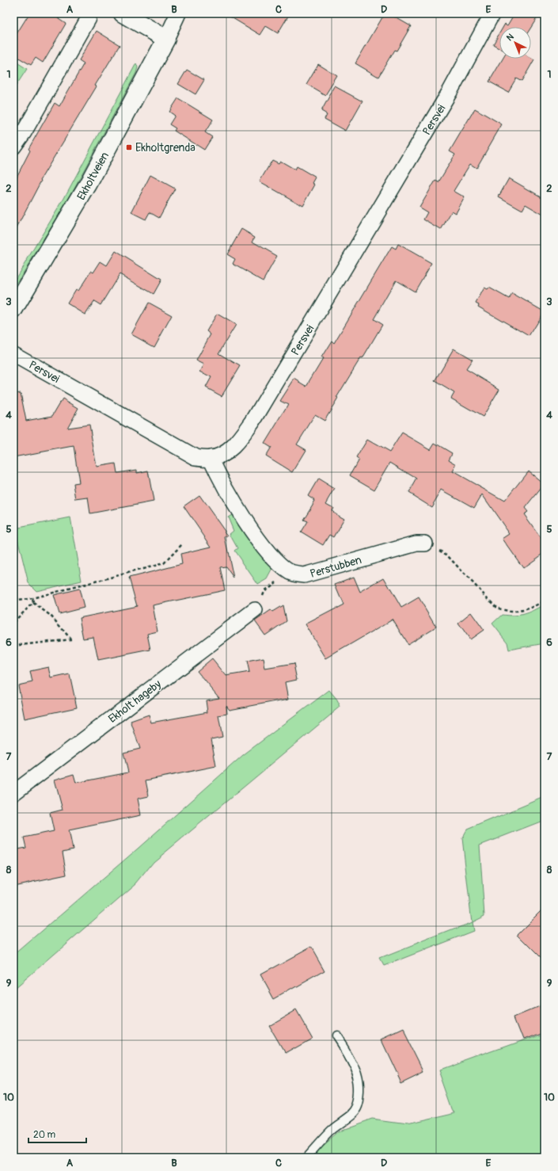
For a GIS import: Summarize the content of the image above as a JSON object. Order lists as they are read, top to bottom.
{
  "streets": {
    "street": [
      "Persvei",
      "Ekholtveien",
      "Perstubben",
      "Ekholt hageby"
    ]
  },
  "places": {
    "transit": ["Ekholtgrenda"]
  },
  "scale_bar": "20 m",
  "north": "top left",
  "grid": {
    "columns": [
      "A",
      "B",
      "C",
      "D",
      "E"
    ],
    "rows": [
      "1",
      "2",
      "3",
      "4",
      "5",
      "6",
      "7",
      "8",
      "9",
      "10"
    ]
  }
}
